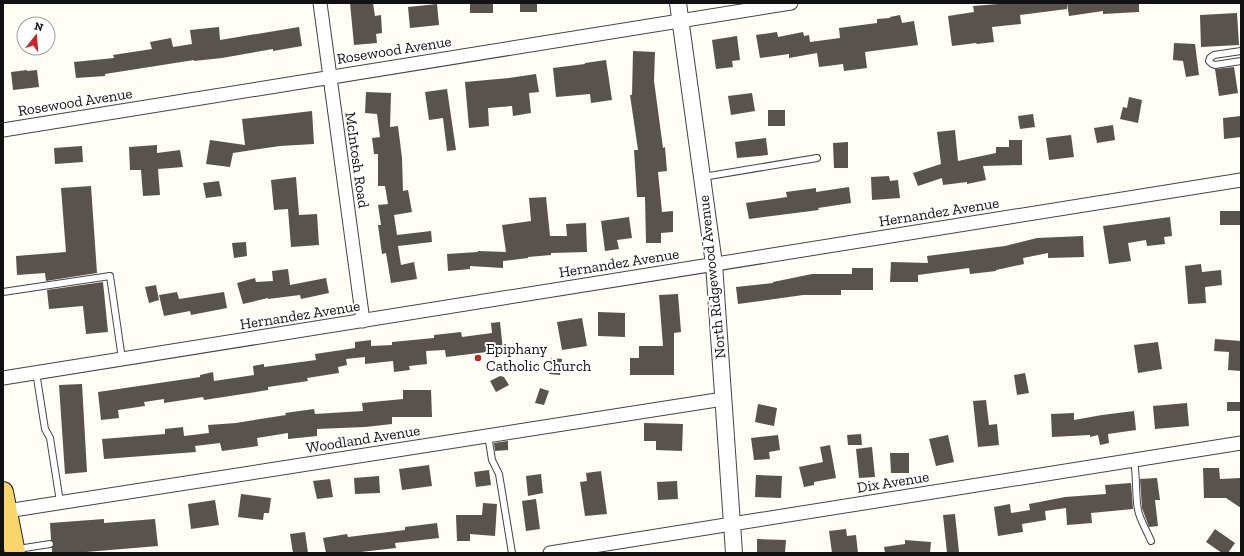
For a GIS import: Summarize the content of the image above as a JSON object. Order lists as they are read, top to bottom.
{
  "streets": {
    "street": [
      "Rosewood Avenue",
      "McIntosh Road",
      "Hernandez Avenue",
      "North Ridgewood Avenue",
      "Woodland Avenue",
      "Dix Avenue"
    ]
  },
  "crossings": [
    ["Rosewood Avenue", "McIntosh Road"],
    ["Rosewood Avenue", "North Ridgewood Avenue"],
    ["McIntosh Road", "Hernandez Avenue"],
    ["Hernandez Avenue", "North Ridgewood Avenue"],
    ["North Ridgewood Avenue", "Woodland Avenue"],
    ["North Ridgewood Avenue", "Dix Avenue"]
  ],
  "places": ["Epiphany Catholic Church"],
  "north": "top"
}
